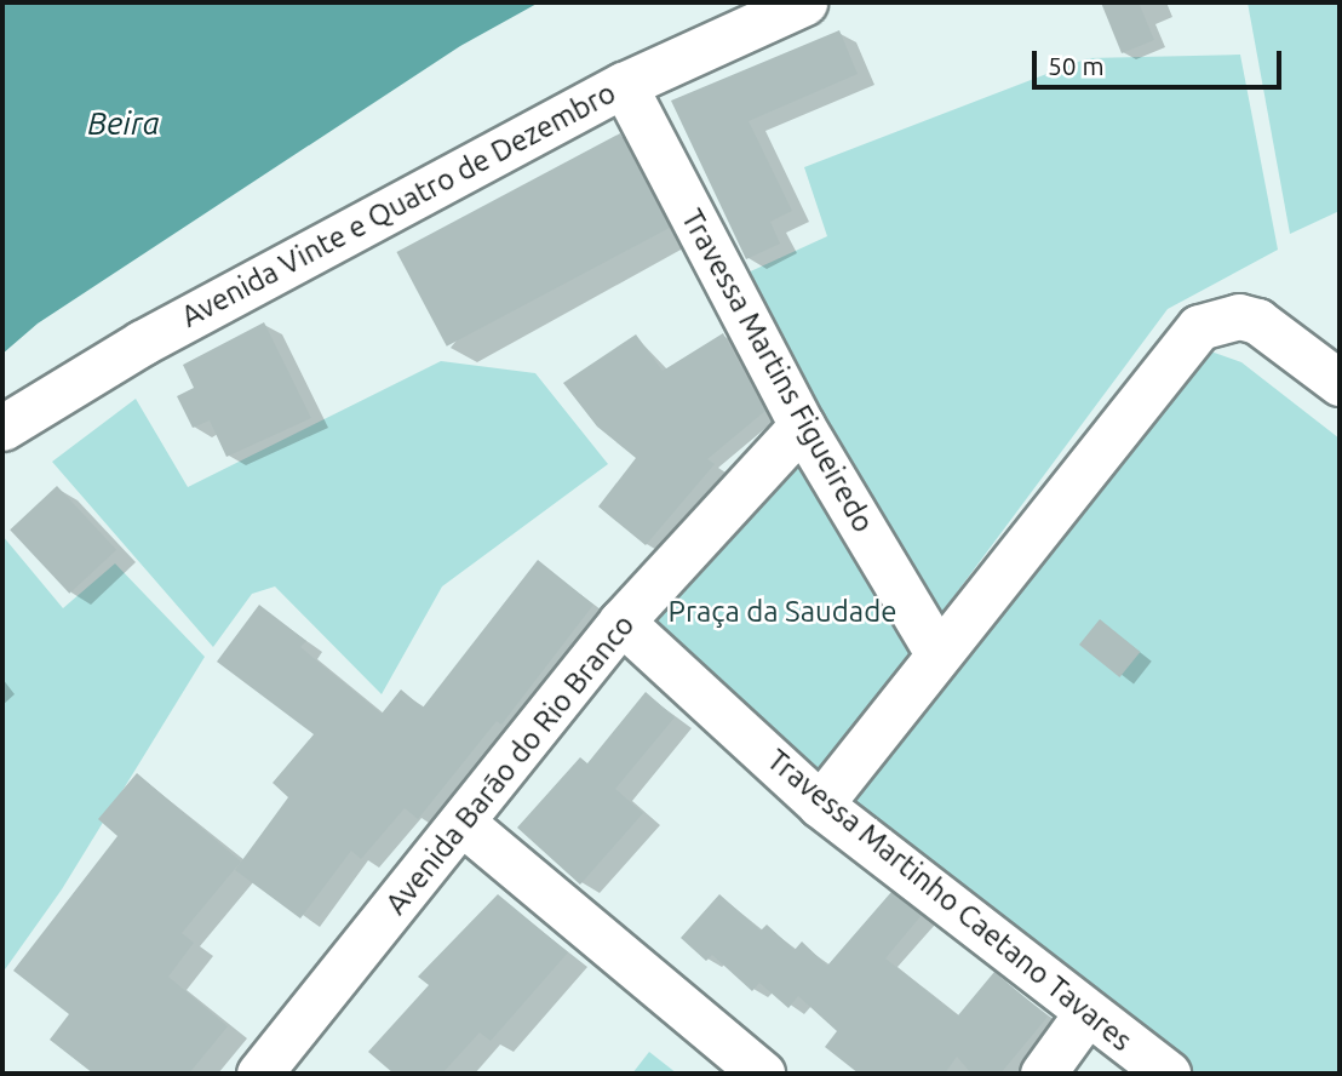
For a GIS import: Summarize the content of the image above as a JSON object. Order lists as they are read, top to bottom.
{
  "streets": {
    "street": [
      "Avenida Vinte e Quatro de Dezembro",
      "Travessa Martins Figueiredo",
      "Avenida Barão do Rio Branco",
      "Travessa Martinho Caetano Tavares"
    ]
  },
  "crossings": [
    ["Avenida Vinte e Quatro de Dezembro", "Travessa Martins Figueiredo"],
    ["Travessa Martins Figueiredo", "Avenida Barão do Rio Branco"],
    ["Avenida Barão do Rio Branco", "Travessa Martinho Caetano Tavares"]
  ],
  "water": ["Beira"],
  "parks": ["Praça da Saudade"],
  "scale_bar": "50 m"
}
